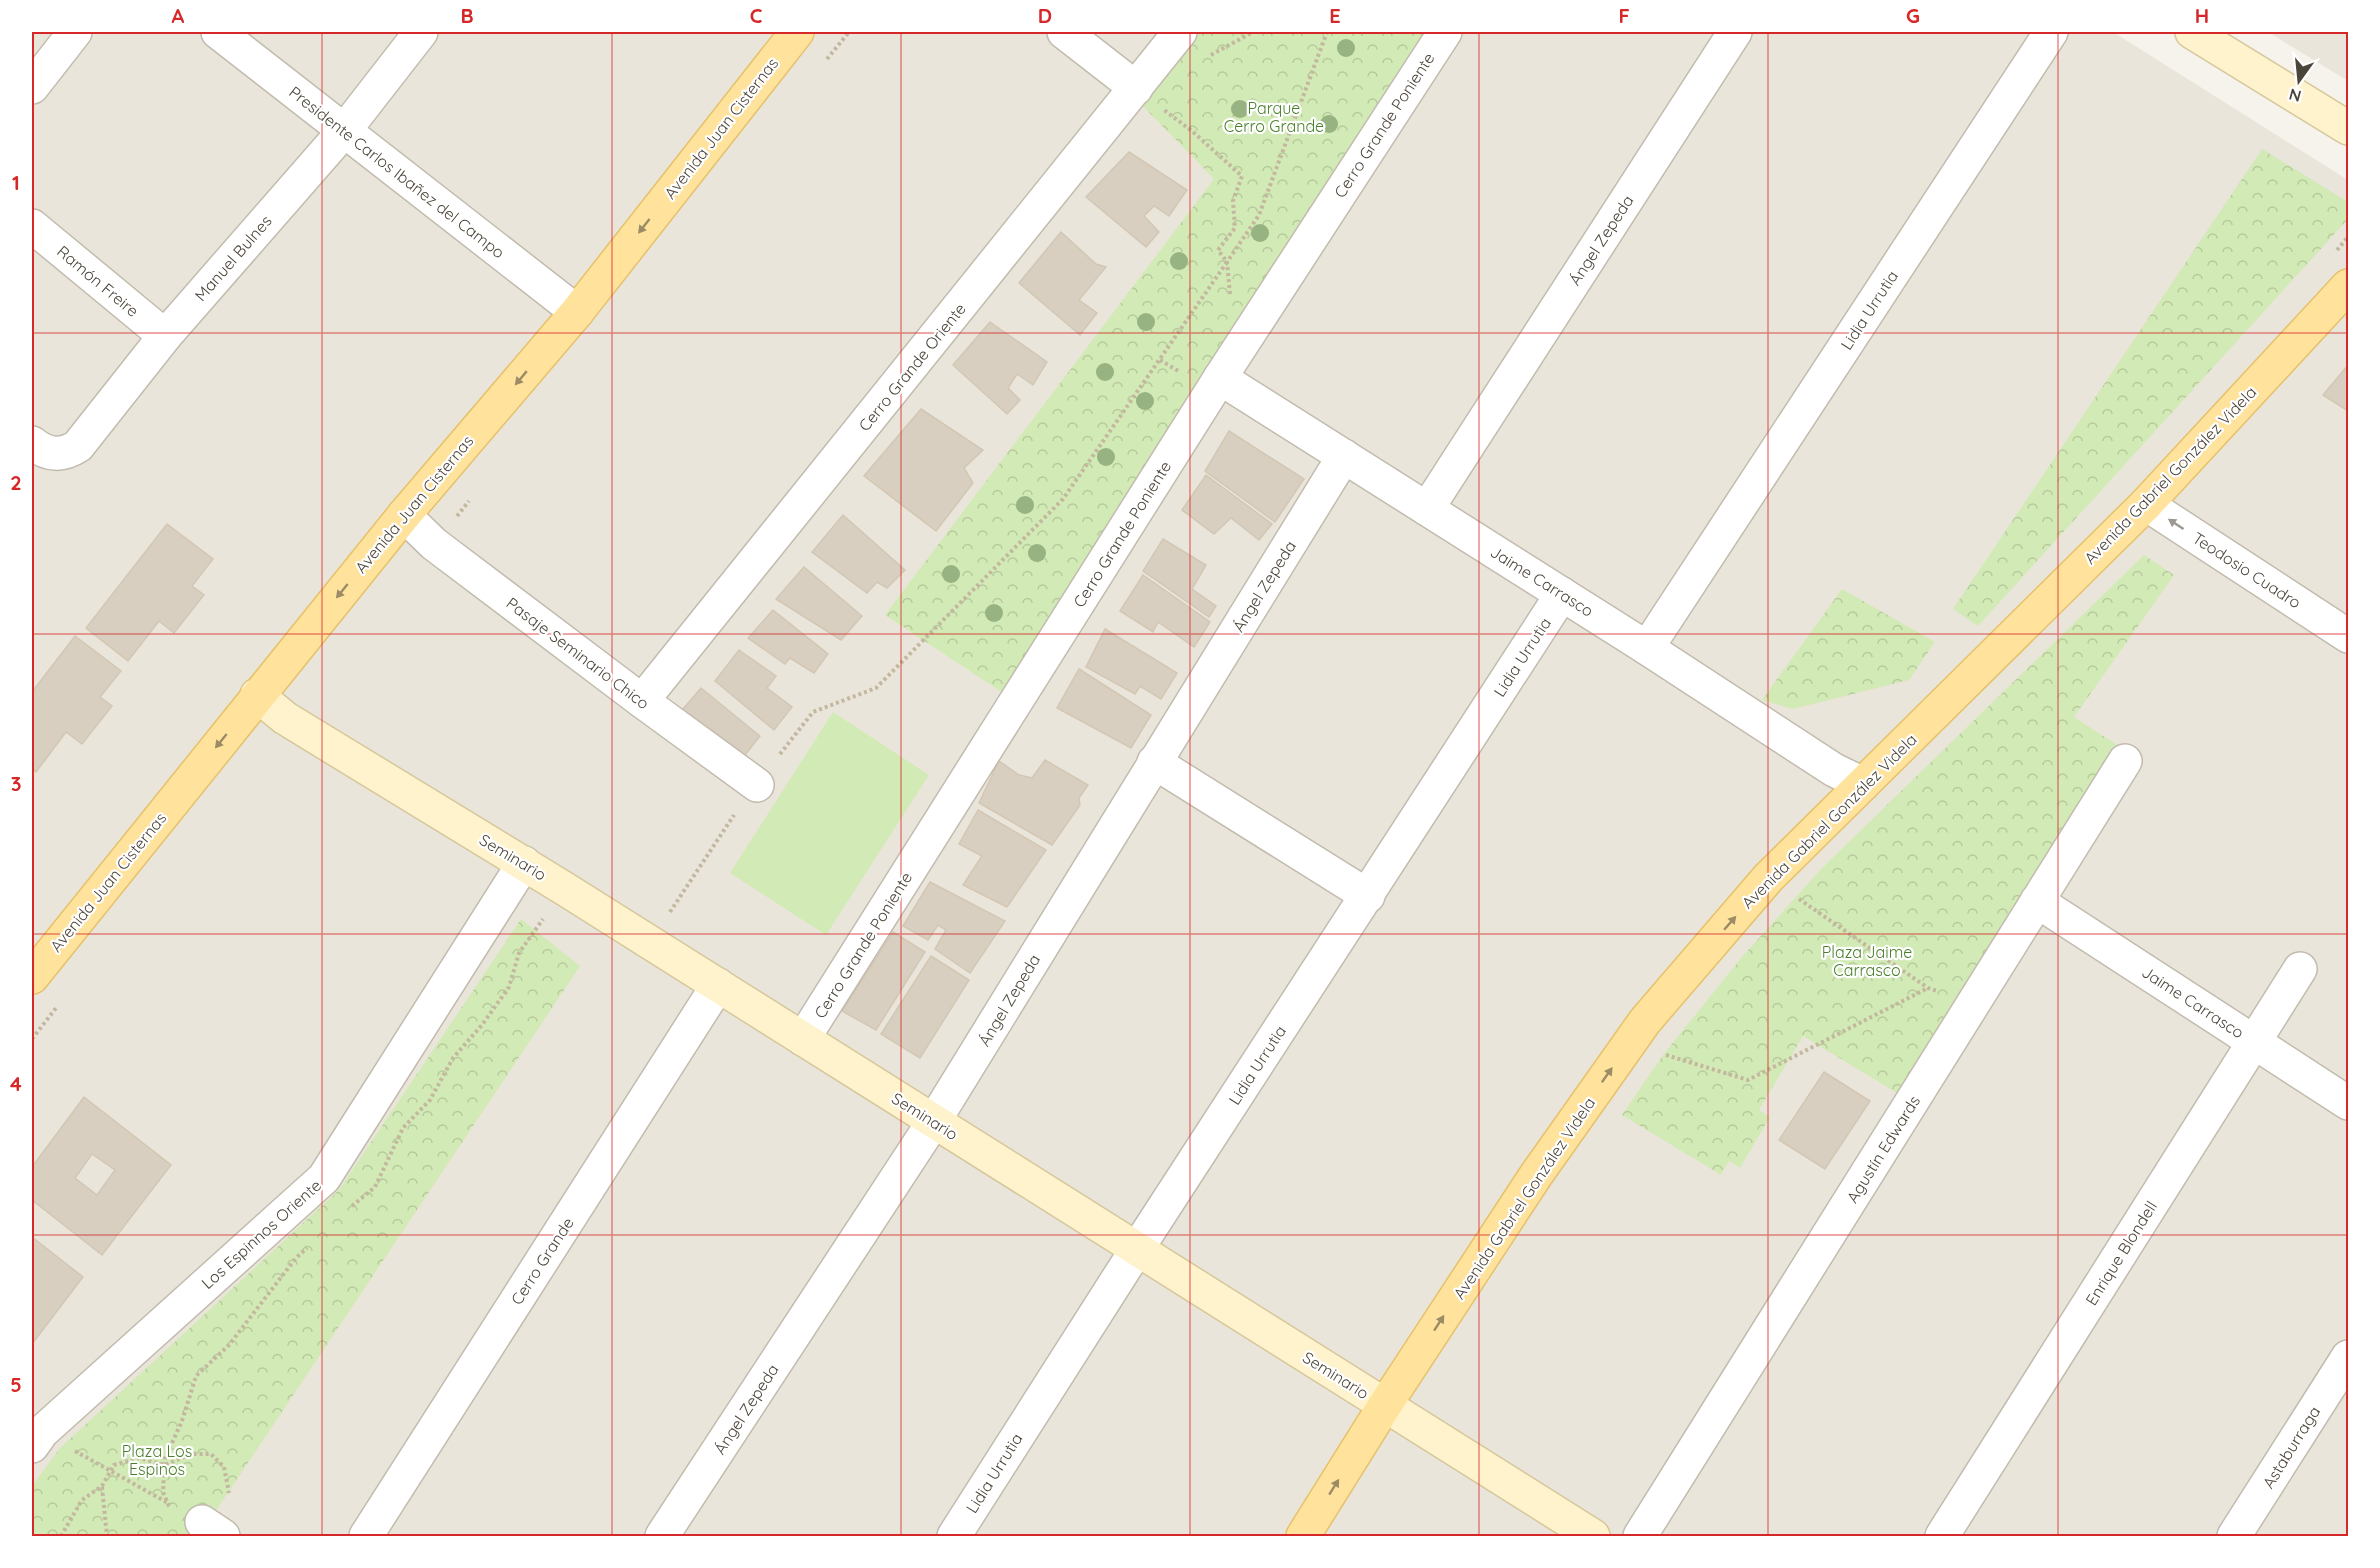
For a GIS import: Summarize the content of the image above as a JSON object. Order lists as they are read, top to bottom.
{
  "streets": {
    "main road": ["Avenida Juan Cisternas", "Avenida Gabriel González Videla"],
    "street": [
      "Cerro Grande Poniente",
      "Presidente Carlos Ibañez del Campo",
      "Ángel Zepeda",
      "Manuel Bulnes",
      "Ramón Freire",
      "Lidia Urrutia",
      "Cerro Grande Oriente",
      "Teodosio Cuadro",
      "Jaime Carrasco",
      "Pasaje Seminario Chico",
      "Seminario",
      "Agustín Edwards",
      "Los Espinnos Oriente",
      "Enrique Blondell",
      "Cerro Grande",
      "Astaburraga"
    ]
  },
  "crossings": [
    ["Cerro Grande Poniente", "Jaime Carrasco"],
    ["Cerro Grande Poniente", "Seminario"],
    ["Avenida Juan Cisternas", "Presidente Carlos Ibañez del Campo"],
    ["Avenida Juan Cisternas", "Pasaje Seminario Chico"],
    ["Avenida Juan Cisternas", "Seminario"],
    ["Presidente Carlos Ibañez del Campo", "Manuel Bulnes"],
    ["Ángel Zepeda", "Jaime Carrasco"],
    ["Ángel Zepeda", "Seminario"],
    ["Manuel Bulnes", "Ramón Freire"],
    ["Lidia Urrutia", "Jaime Carrasco"],
    ["Lidia Urrutia", "Seminario"],
    ["Cerro Grande Oriente", "Pasaje Seminario Chico"],
    ["Avenida Gabriel González Videla", "Teodosio Cuadro"],
    ["Avenida Gabriel González Videla", "Jaime Carrasco"],
    ["Avenida Gabriel González Videla", "Seminario"],
    ["Jaime Carrasco", "Agustín Edwards"],
    ["Jaime Carrasco", "Enrique Blondell"],
    ["Seminario", "Los Espinnos Oriente"],
    ["Seminario", "Cerro Grande"]
  ],
  "one_way": ["Avenida Juan Cisternas", "Avenida Gabriel González Videla", "Teodosio Cuadro"],
  "parks": ["Parque Cerro Grande", "Plaza Jaime Carrasco", "Plaza Los Espinos"],
  "north": "bottom",
  "grid": {
    "columns": [
      "A",
      "B",
      "C",
      "D",
      "E",
      "F",
      "G",
      "H"
    ],
    "rows": [
      "1",
      "2",
      "3",
      "4",
      "5"
    ]
  }
}
